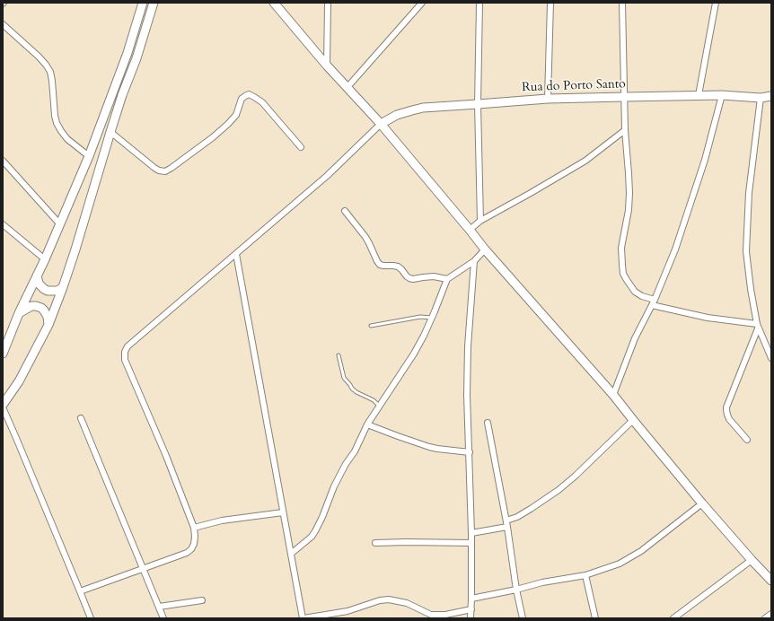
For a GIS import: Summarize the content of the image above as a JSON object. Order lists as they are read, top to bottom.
{
  "streets": {
    "street": ["Rua do Porto Santo"]
  }
}
